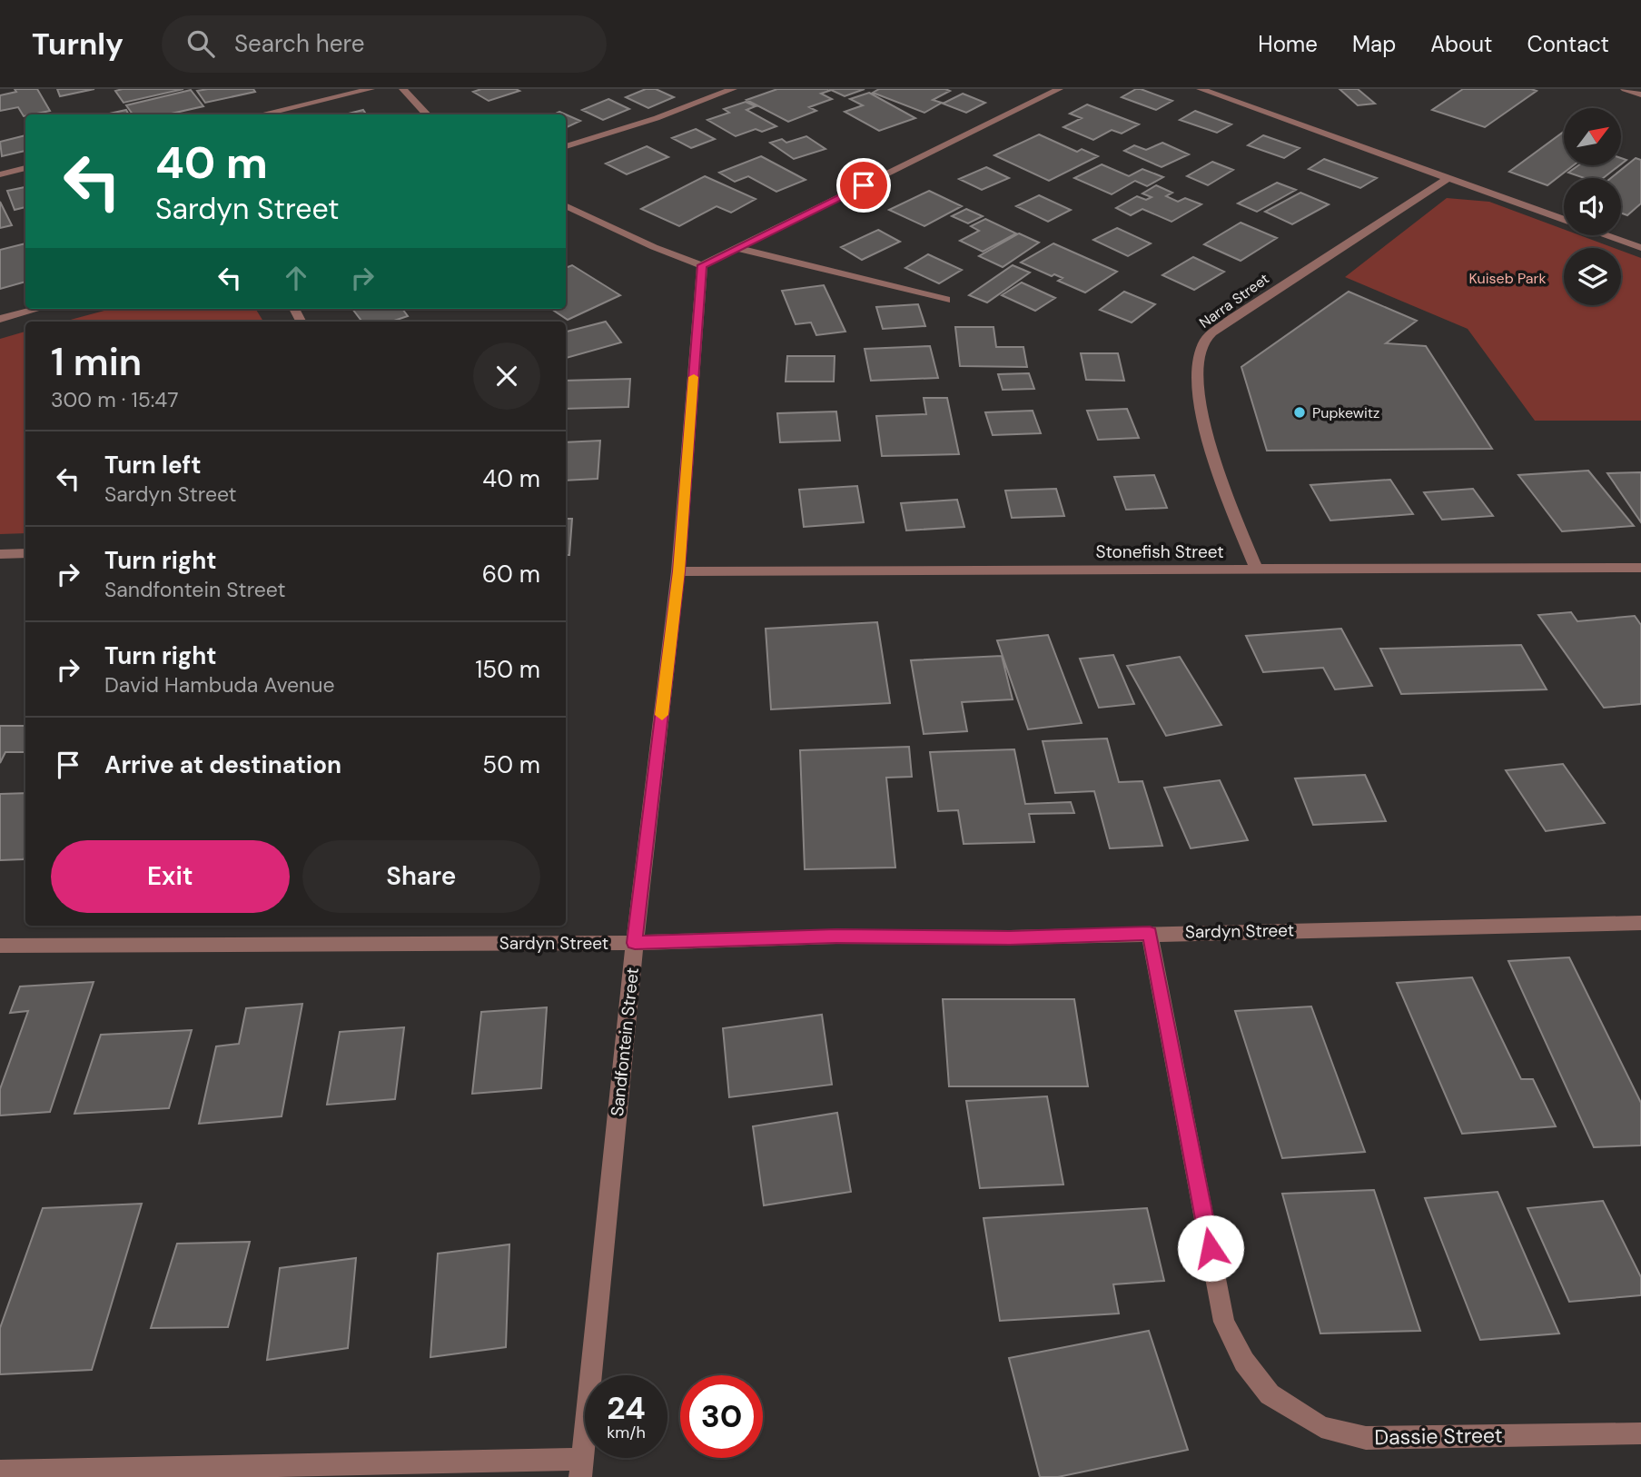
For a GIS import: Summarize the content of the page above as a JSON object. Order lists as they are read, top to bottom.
{
  "streets": {
    "street": [
      "Narra Street",
      "Stonefish Street",
      "Sardyn Street",
      "Sandfontein Street",
      "Dassie Street"
    ]
  },
  "crossings": [
    ["Narra Street", "Stonefish Street"],
    ["Stonefish Street", "Sandfontein Street"],
    ["Sardyn Street", "Sandfontein Street"],
    ["Sardyn Street", "Dassie Street"]
  ],
  "parks": ["Kuiseb Park"],
  "places": ["Pupkewitz"],
  "north": "top right",
  "page": {
    "header": "Turnly",
    "search": "Search here",
    "nav": [
      "Home",
      "Map",
      "About",
      "Contact"
    ],
    "turn": ["40 m", "Sardyn Street"],
    "heading": ["1 min", "300 m · 15:47"],
    "list": [
      {
        "name": "Turn left",
        "note": "Sardyn Street",
        "value": "40 m"
      },
      {
        "name": "Turn right",
        "note": "Sandfontein Street",
        "value": "60 m"
      },
      {
        "name": "Turn right",
        "note": "David Hambuda Avenue",
        "value": "150 m"
      },
      {
        "name": "Arrive at destination",
        "value": "50 m"
      }
    ],
    "buttons": ["Exit", "Share"],
    "speed": "24 km/h",
    "limit": "30"
  }
}
